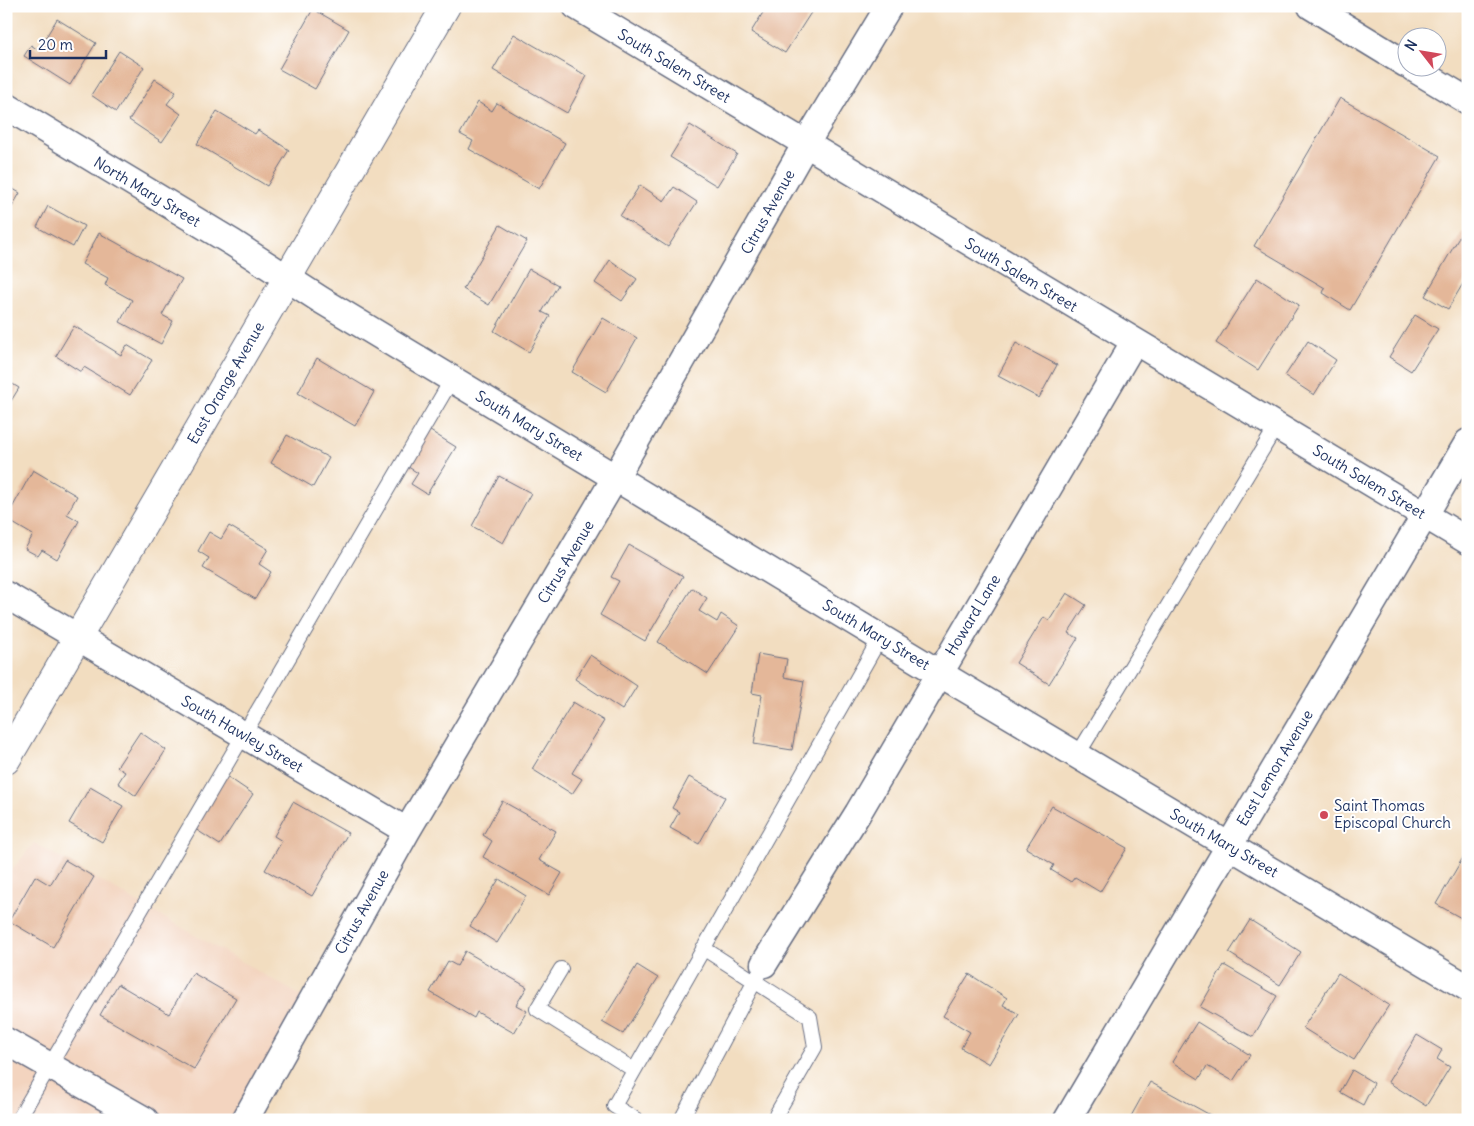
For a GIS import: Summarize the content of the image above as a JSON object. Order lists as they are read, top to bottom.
{
  "streets": {
    "main road": ["East Orange Avenue"],
    "street": [
      "South Salem Street",
      "North Mary Street",
      "Citrus Avenue",
      "South Mary Street",
      "Howard Lane",
      "South Hawley Street",
      "East Lemon Avenue"
    ]
  },
  "crossings": [
    ["South Salem Street", "Citrus Avenue"],
    ["South Salem Street", "Howard Lane"],
    ["South Salem Street", "East Lemon Avenue"],
    ["North Mary Street", "East Orange Avenue"],
    ["North Mary Street", "South Mary Street"],
    ["Citrus Avenue", "South Mary Street"],
    ["Citrus Avenue", "South Hawley Street"],
    ["East Orange Avenue", "South Mary Street"],
    ["East Orange Avenue", "South Hawley Street"],
    ["South Mary Street", "Howard Lane"],
    ["South Mary Street", "East Lemon Avenue"]
  ],
  "places": ["Saint Thomas Episcopal Church"],
  "scale_bar": "20 m",
  "north": "top left"
}
